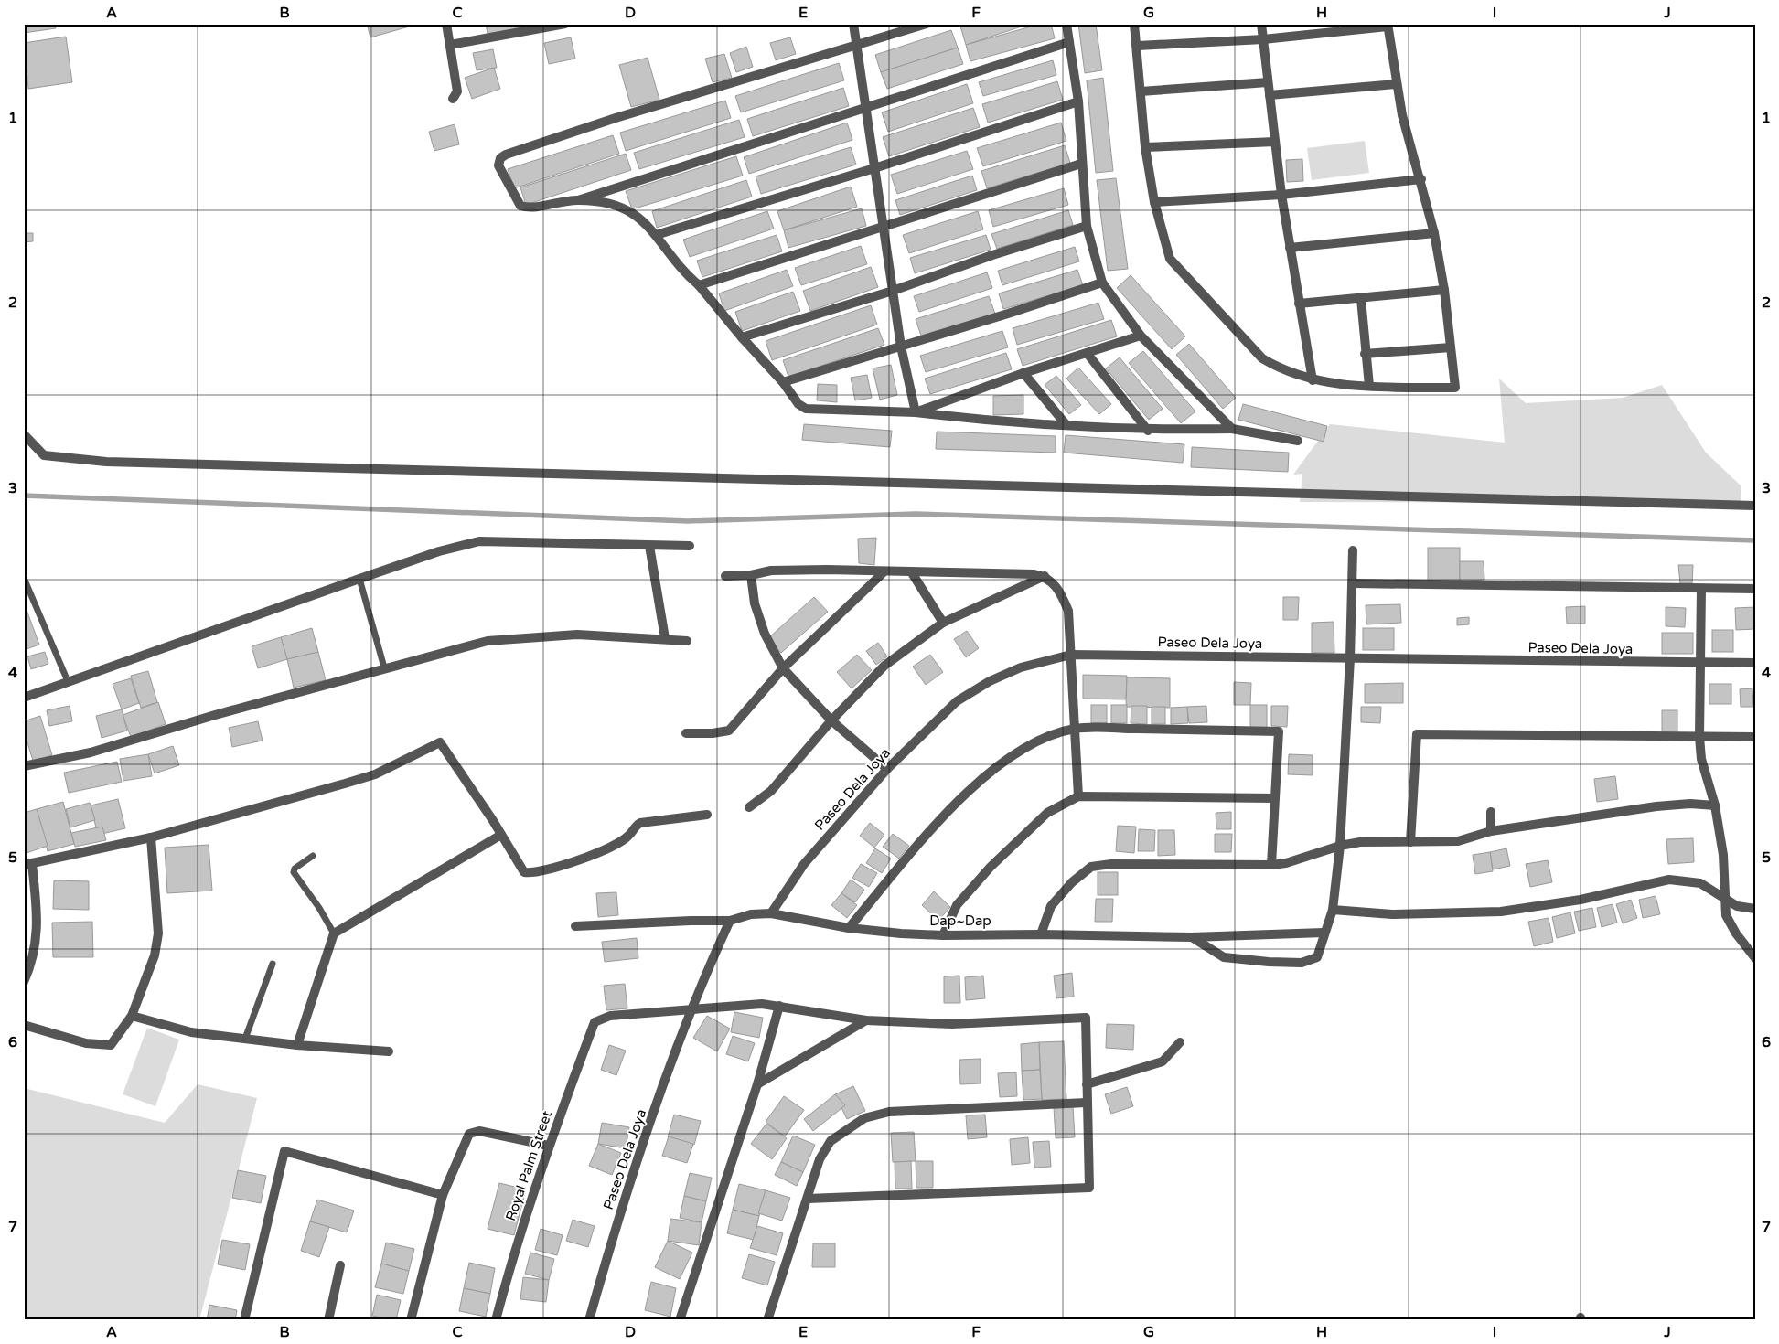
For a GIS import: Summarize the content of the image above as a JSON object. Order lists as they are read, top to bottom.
{
  "streets": {
    "street": ["Paseo Dela Joya", "Dap~Dap", "Royal Palm Street"]
  },
  "crossings": [
    ["Paseo Dela Joya", "Dap~Dap"],
    ["Paseo Dela Joya", "Royal Palm Street"]
  ],
  "grid": {
    "columns": [
      "A",
      "B",
      "C",
      "D",
      "E",
      "F",
      "G",
      "H",
      "I",
      "J"
    ],
    "rows": [
      "1",
      "2",
      "3",
      "4",
      "5",
      "6",
      "7"
    ]
  }
}
